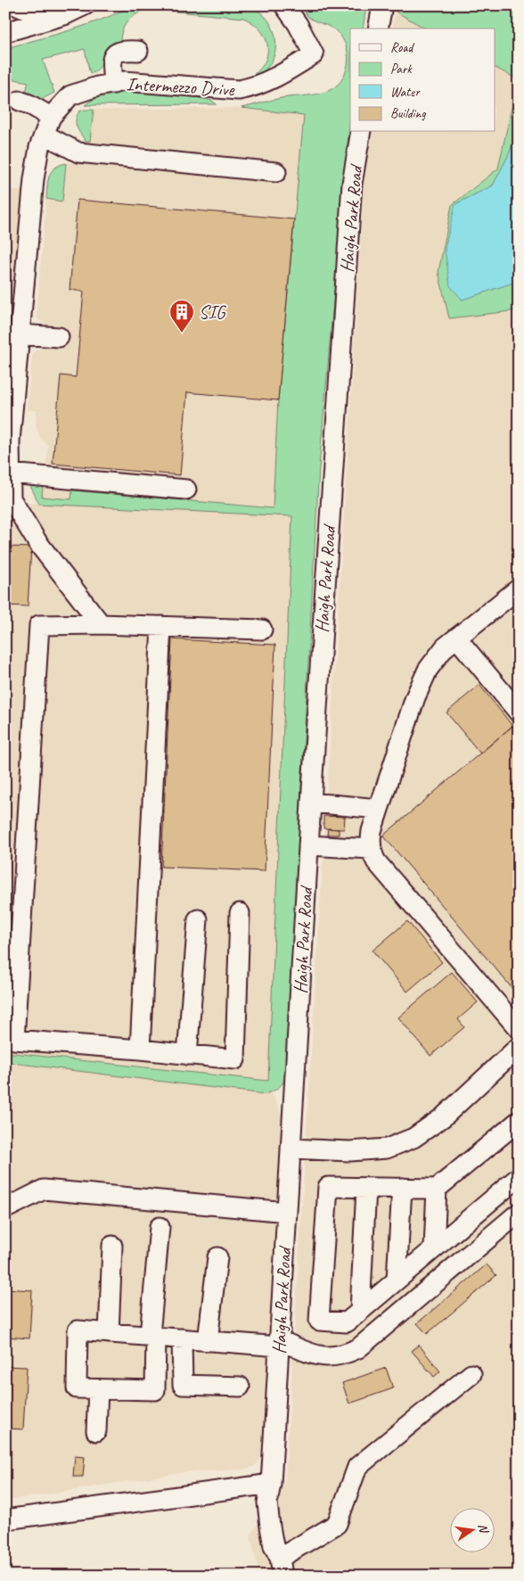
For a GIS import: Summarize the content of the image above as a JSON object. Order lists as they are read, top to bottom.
{
  "streets": {
    "street": ["Intermezzo Drive", "Haigh Park Road"]
  },
  "places": {
    "building": ["SIG"]
  },
  "legend": [
    "Road",
    "Park",
    "Water",
    "Building"
  ],
  "north": "right"
}
